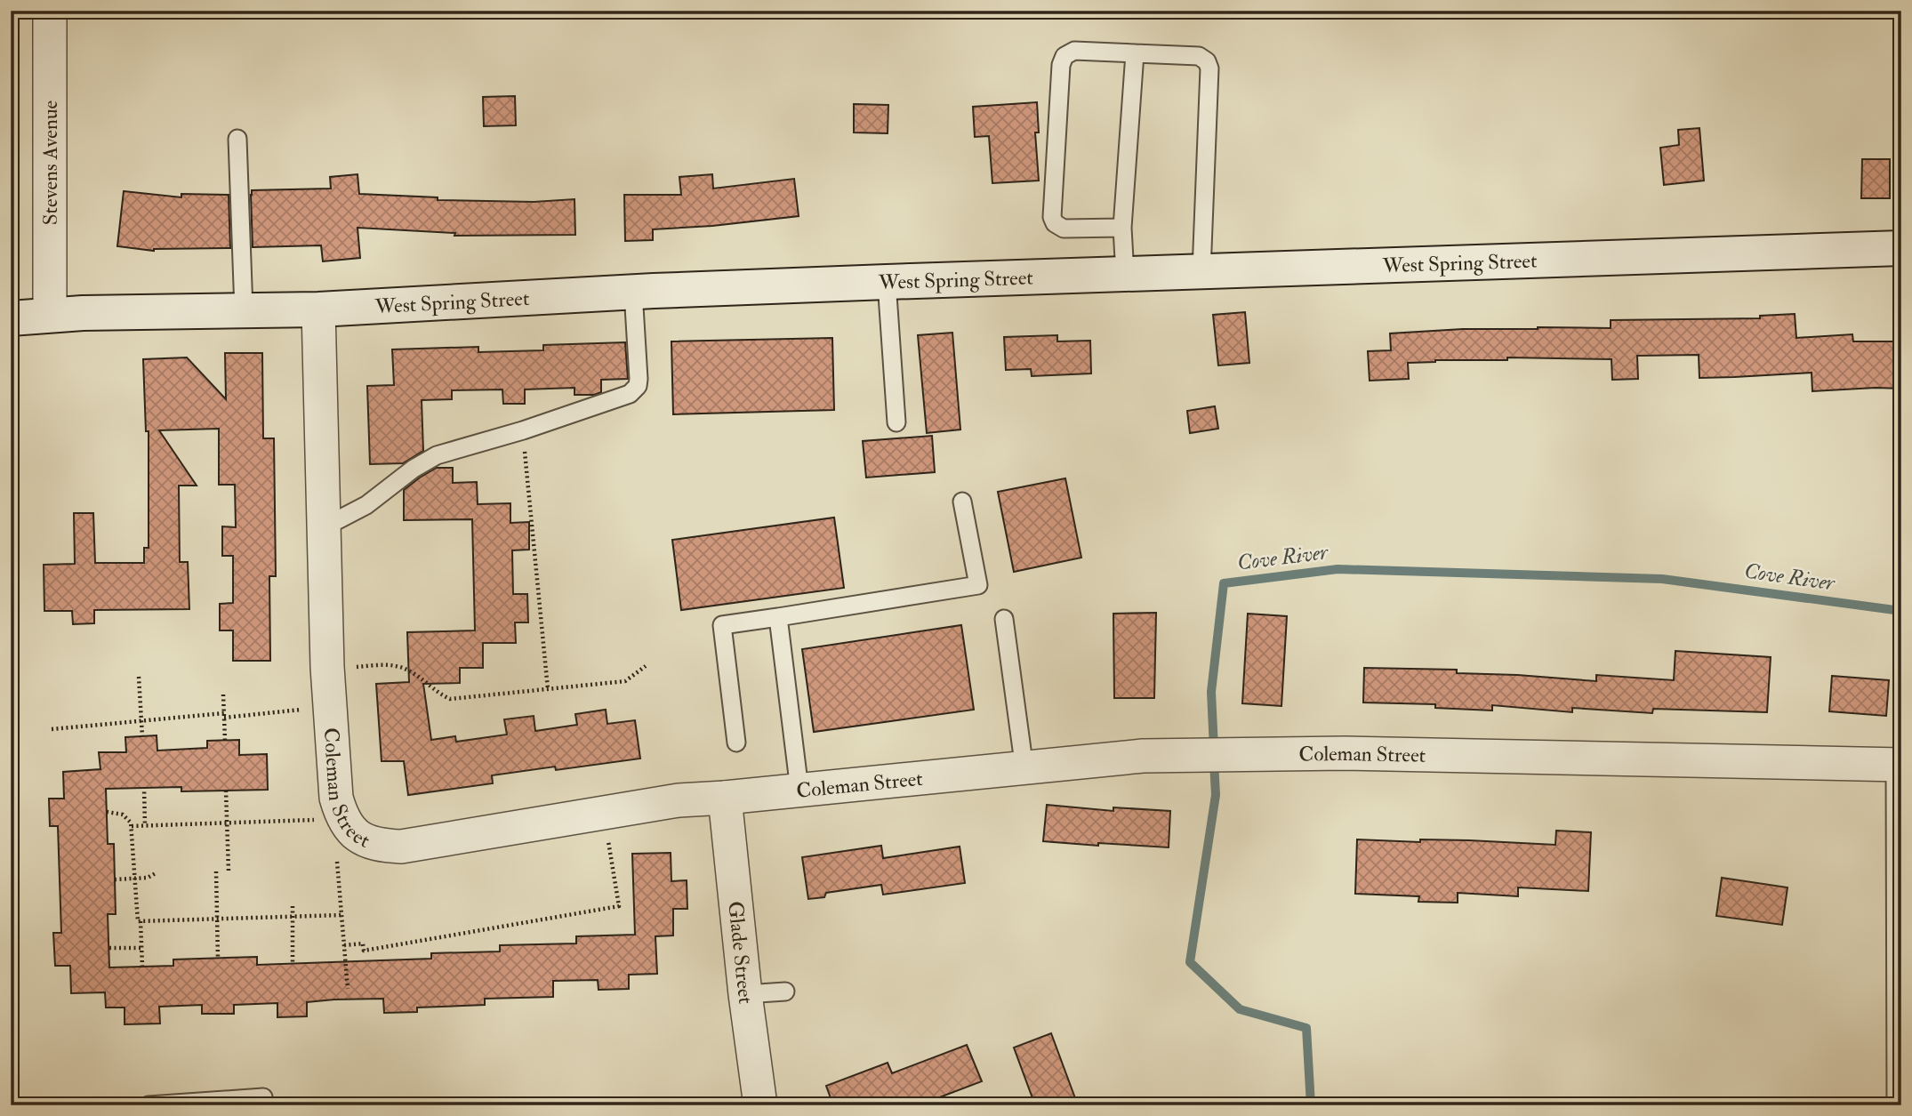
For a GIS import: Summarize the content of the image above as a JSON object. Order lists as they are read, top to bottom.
{
  "streets": {
    "main road": ["West Spring Street"],
    "street": ["Stevens Avenue", "Coleman Street", "Glade Street"]
  },
  "crossings": [
    ["Stevens Avenue", "West Spring Street"],
    ["West Spring Street", "Coleman Street"],
    ["Coleman Street", "Glade Street"]
  ],
  "water": ["Cove River"]
}
